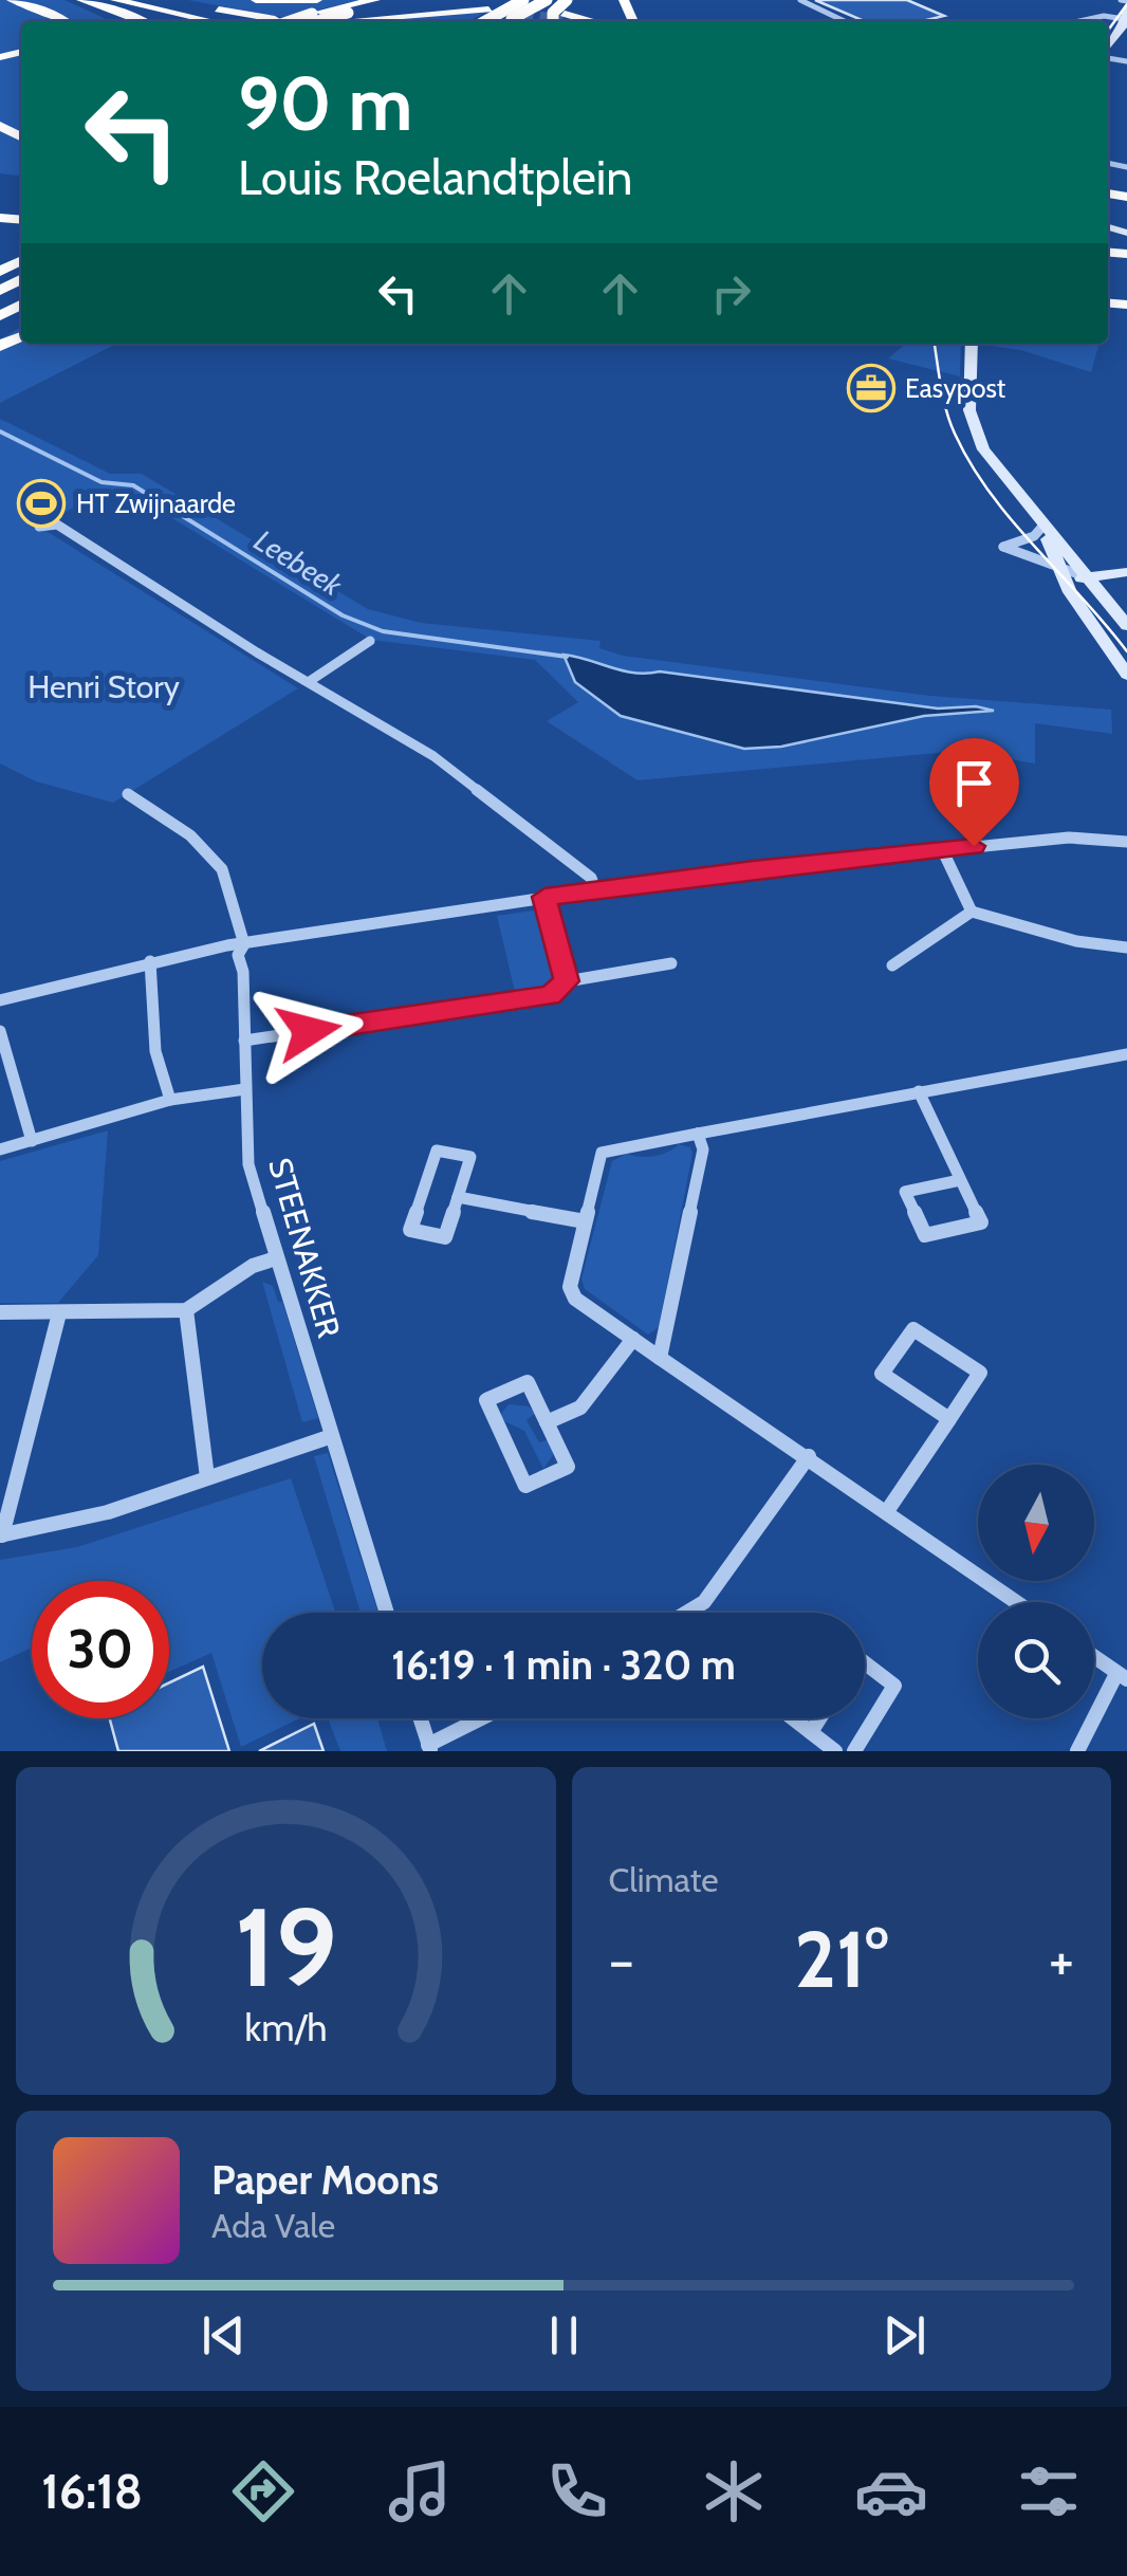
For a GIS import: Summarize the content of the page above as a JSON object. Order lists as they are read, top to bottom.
{
  "streets": {
    "street": ["STEENAKKER"]
  },
  "water": ["Leebeek"],
  "parks": ["Henri Story"],
  "places": {
    "office": ["Easypost"],
    "sports": ["HT Zwijnaarde"]
  },
  "north": "bottom",
  "page": {
    "turn": ["90 m", "Louis Roelandtplein"],
    "limit": "30",
    "trip": "16:19 · 1 min · 320 m",
    "tile": "Climate",
    "heat": ["−", "21°", "+"],
    "song": ["Paper Moons", "Ada Vale"],
    "tabs": "16:18",
    "gauge": ["19", "km/h"]
  }
}
